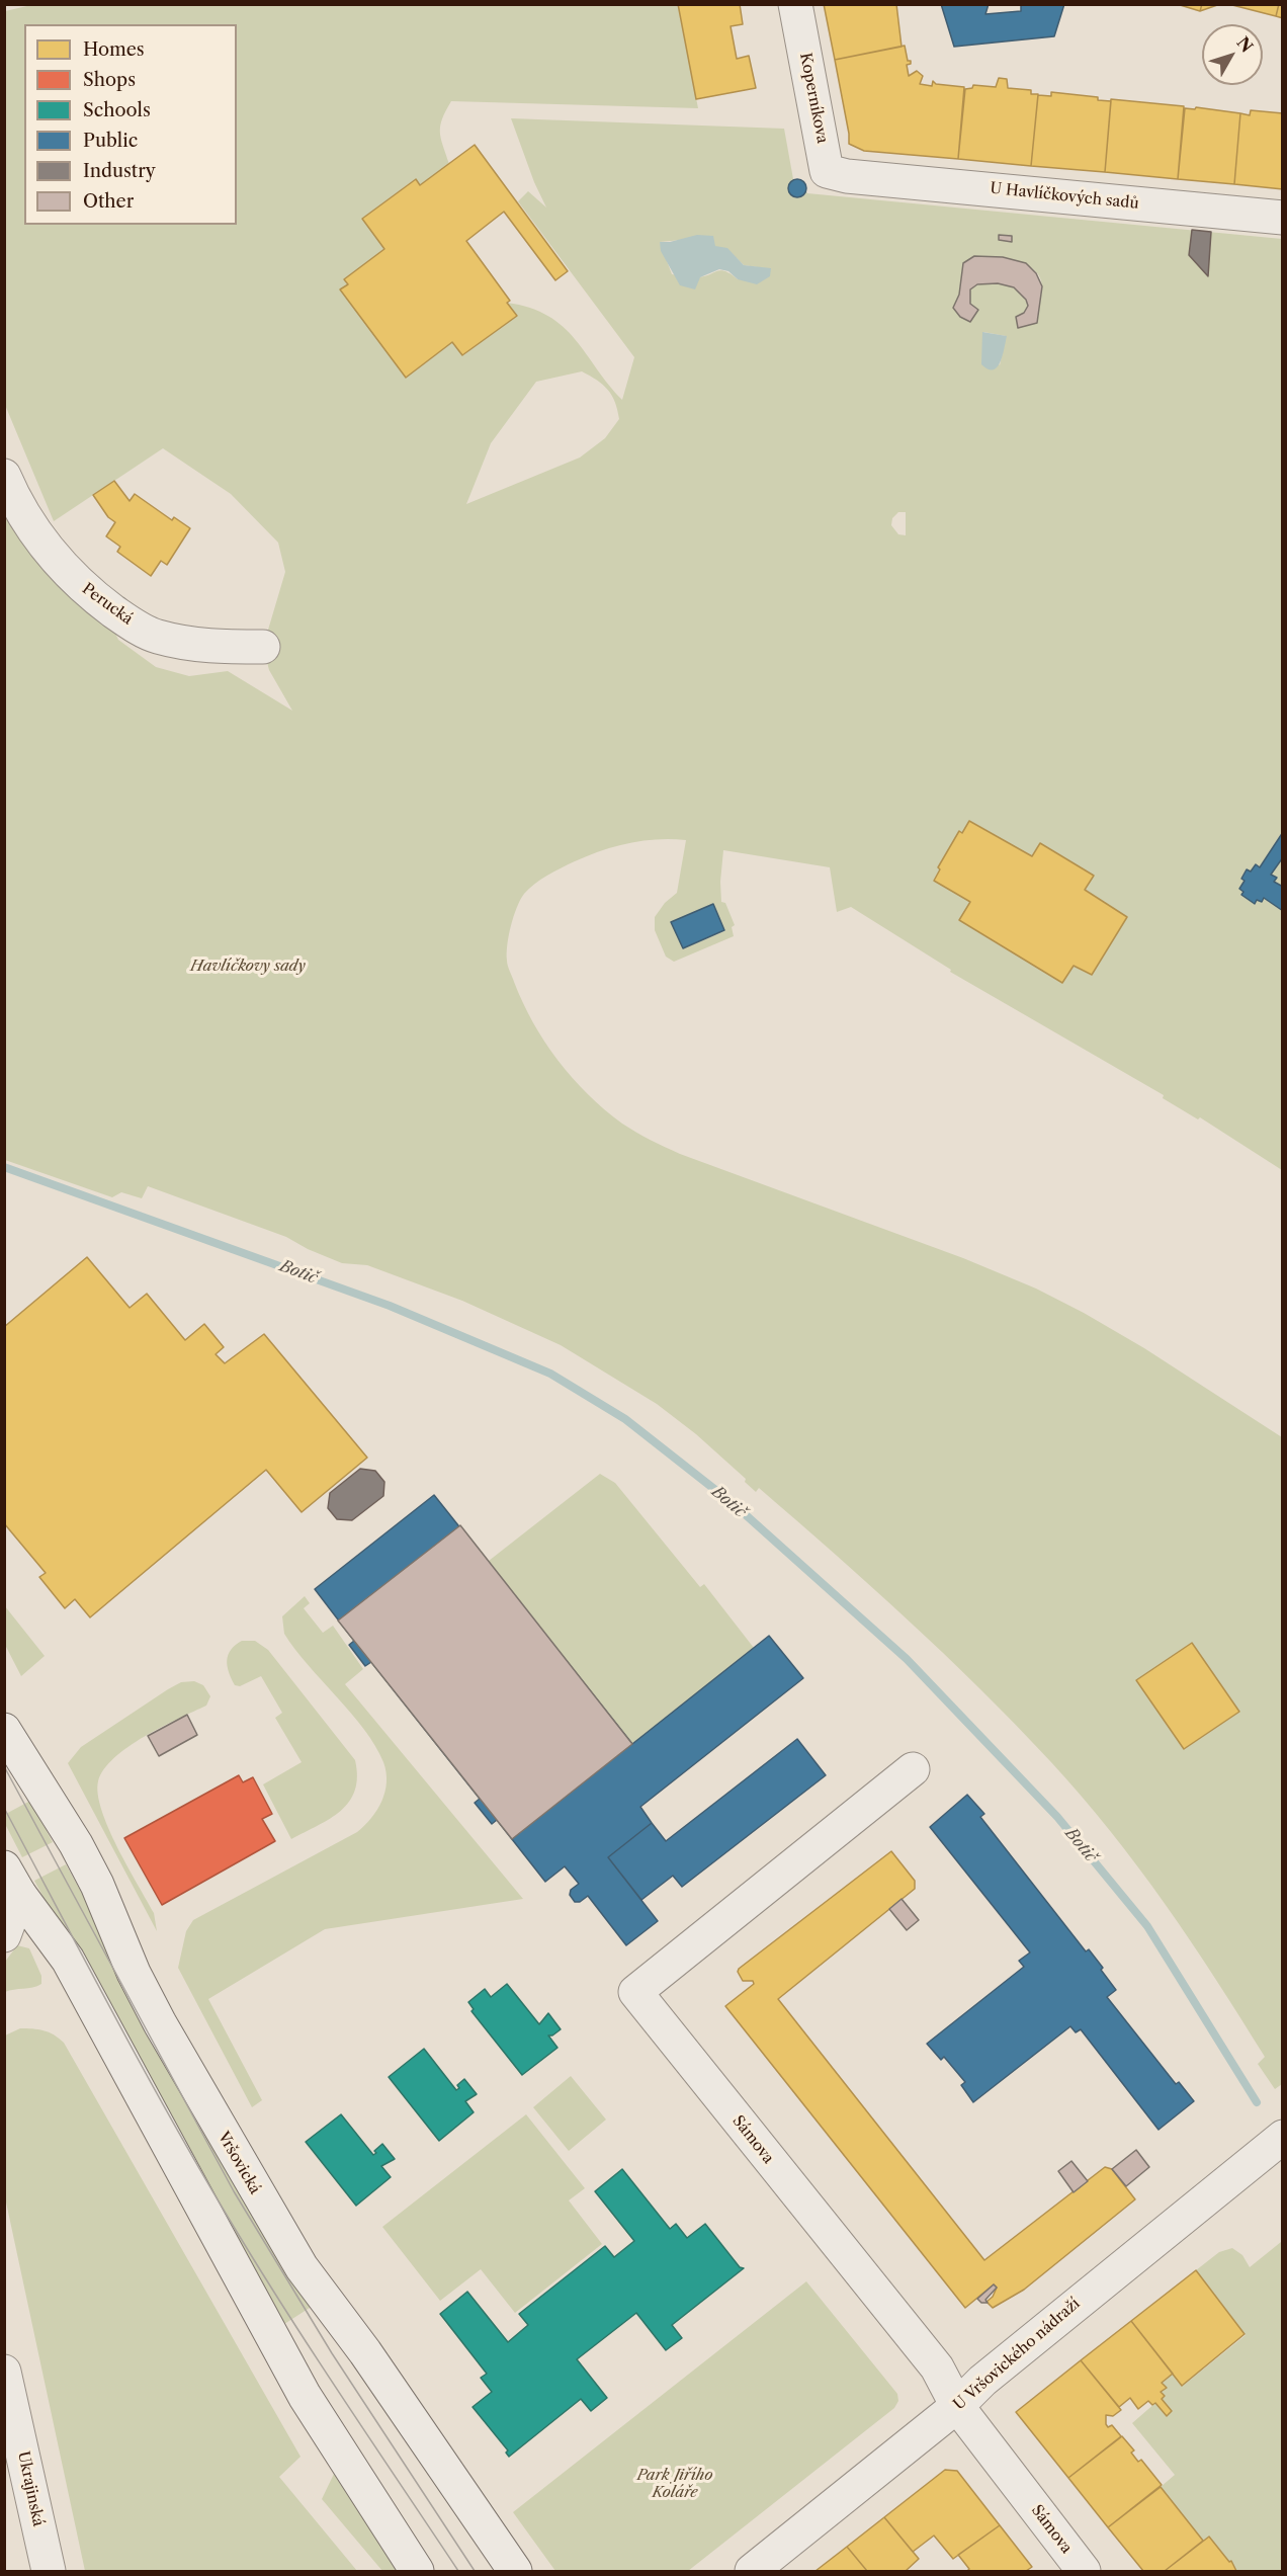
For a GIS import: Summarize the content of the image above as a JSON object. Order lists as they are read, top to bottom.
{
  "streets": {
    "street": [
      "Koperníkova",
      "U Havlíčkových sadů",
      "Perucká",
      "Sámova",
      "Vršovická",
      "U Vršovického nádraží",
      "Ukrajinská"
    ]
  },
  "crossings": [
    ["Koperníkova", "U Havlíčkových sadů"],
    ["Sámova", "U Vršovického nádraží"]
  ],
  "water": ["Botič"],
  "parks": ["Havlíčkovy sady", "Park Jiřího Koláře"],
  "legend": [
    "Homes",
    "Shops",
    "Schools",
    "Public",
    "Industry",
    "Other"
  ],
  "north": "top right"
}
